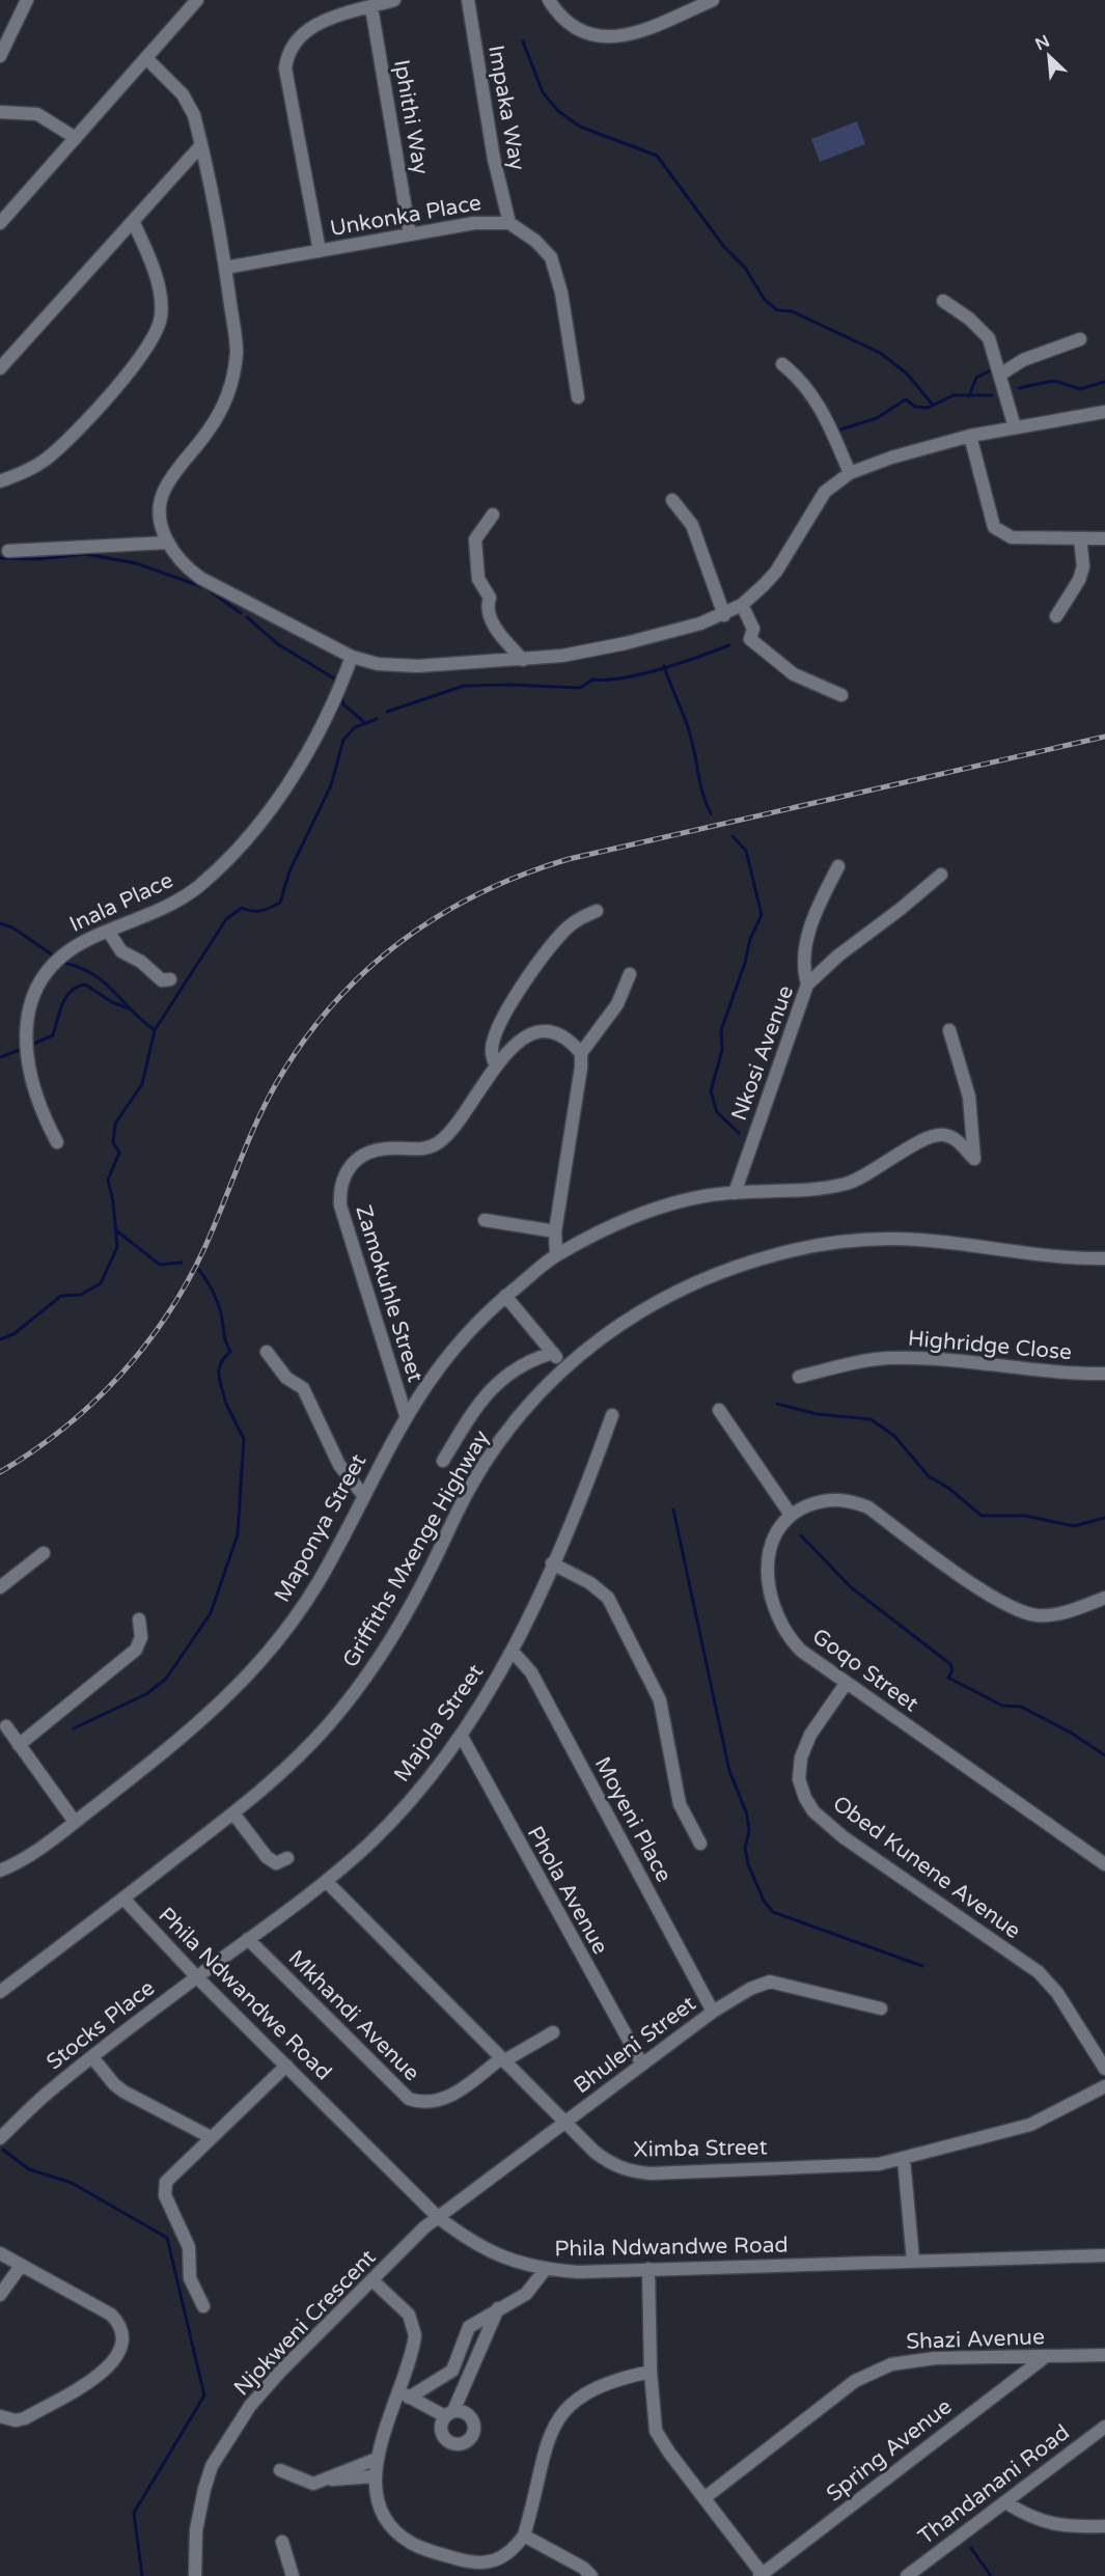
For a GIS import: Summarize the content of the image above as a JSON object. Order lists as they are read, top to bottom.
{
  "streets": {
    "street": [
      "Impaka Way",
      "Iphithi Way",
      "Unkonka Place",
      "Inala Place",
      "Nkosi Avenue",
      "Zamokuhle Street",
      "Highridge Close",
      "Maponya Street",
      "Griffiths Mxenge Highway",
      "Goqo Street",
      "Majola Street",
      "Moyeni Place",
      "Obed Kunene Avenue",
      "Phola Avenue",
      "Phila Ndwandwe Road",
      "Mkhandi Avenue",
      "Stocks Place",
      "Bhuleni Street",
      "Ximba Street",
      "Njokweni Crescent",
      "Shazi Avenue",
      "Spring Avenue",
      "Thandanani Road"
    ]
  },
  "crossings": [
    ["Impaka Way", "Unkonka Place"],
    ["Iphithi Way", "Unkonka Place"],
    ["Nkosi Avenue", "Maponya Street"],
    ["Zamokuhle Street", "Maponya Street"],
    ["Griffiths Mxenge Highway", "Phila Ndwandwe Road"],
    ["Goqo Street", "Obed Kunene Avenue"],
    ["Majola Street", "Moyeni Place"],
    ["Majola Street", "Phola Avenue"],
    ["Majola Street", "Phila Ndwandwe Road"],
    ["Majola Street", "Mkhandi Avenue"],
    ["Majola Street", "Stocks Place"],
    ["Majola Street", "Ximba Street"],
    ["Moyeni Place", "Bhuleni Street"],
    ["Phola Avenue", "Bhuleni Street"],
    ["Phila Ndwandwe Road", "Stocks Place"],
    ["Phila Ndwandwe Road", "Bhuleni Street"],
    ["Phila Ndwandwe Road", "Njokweni Crescent"],
    ["Mkhandi Avenue", "Ximba Street"],
    ["Bhuleni Street", "Ximba Street"],
    ["Bhuleni Street", "Njokweni Crescent"],
    ["Shazi Avenue", "Spring Avenue"]
  ],
  "north": "top left"
}
